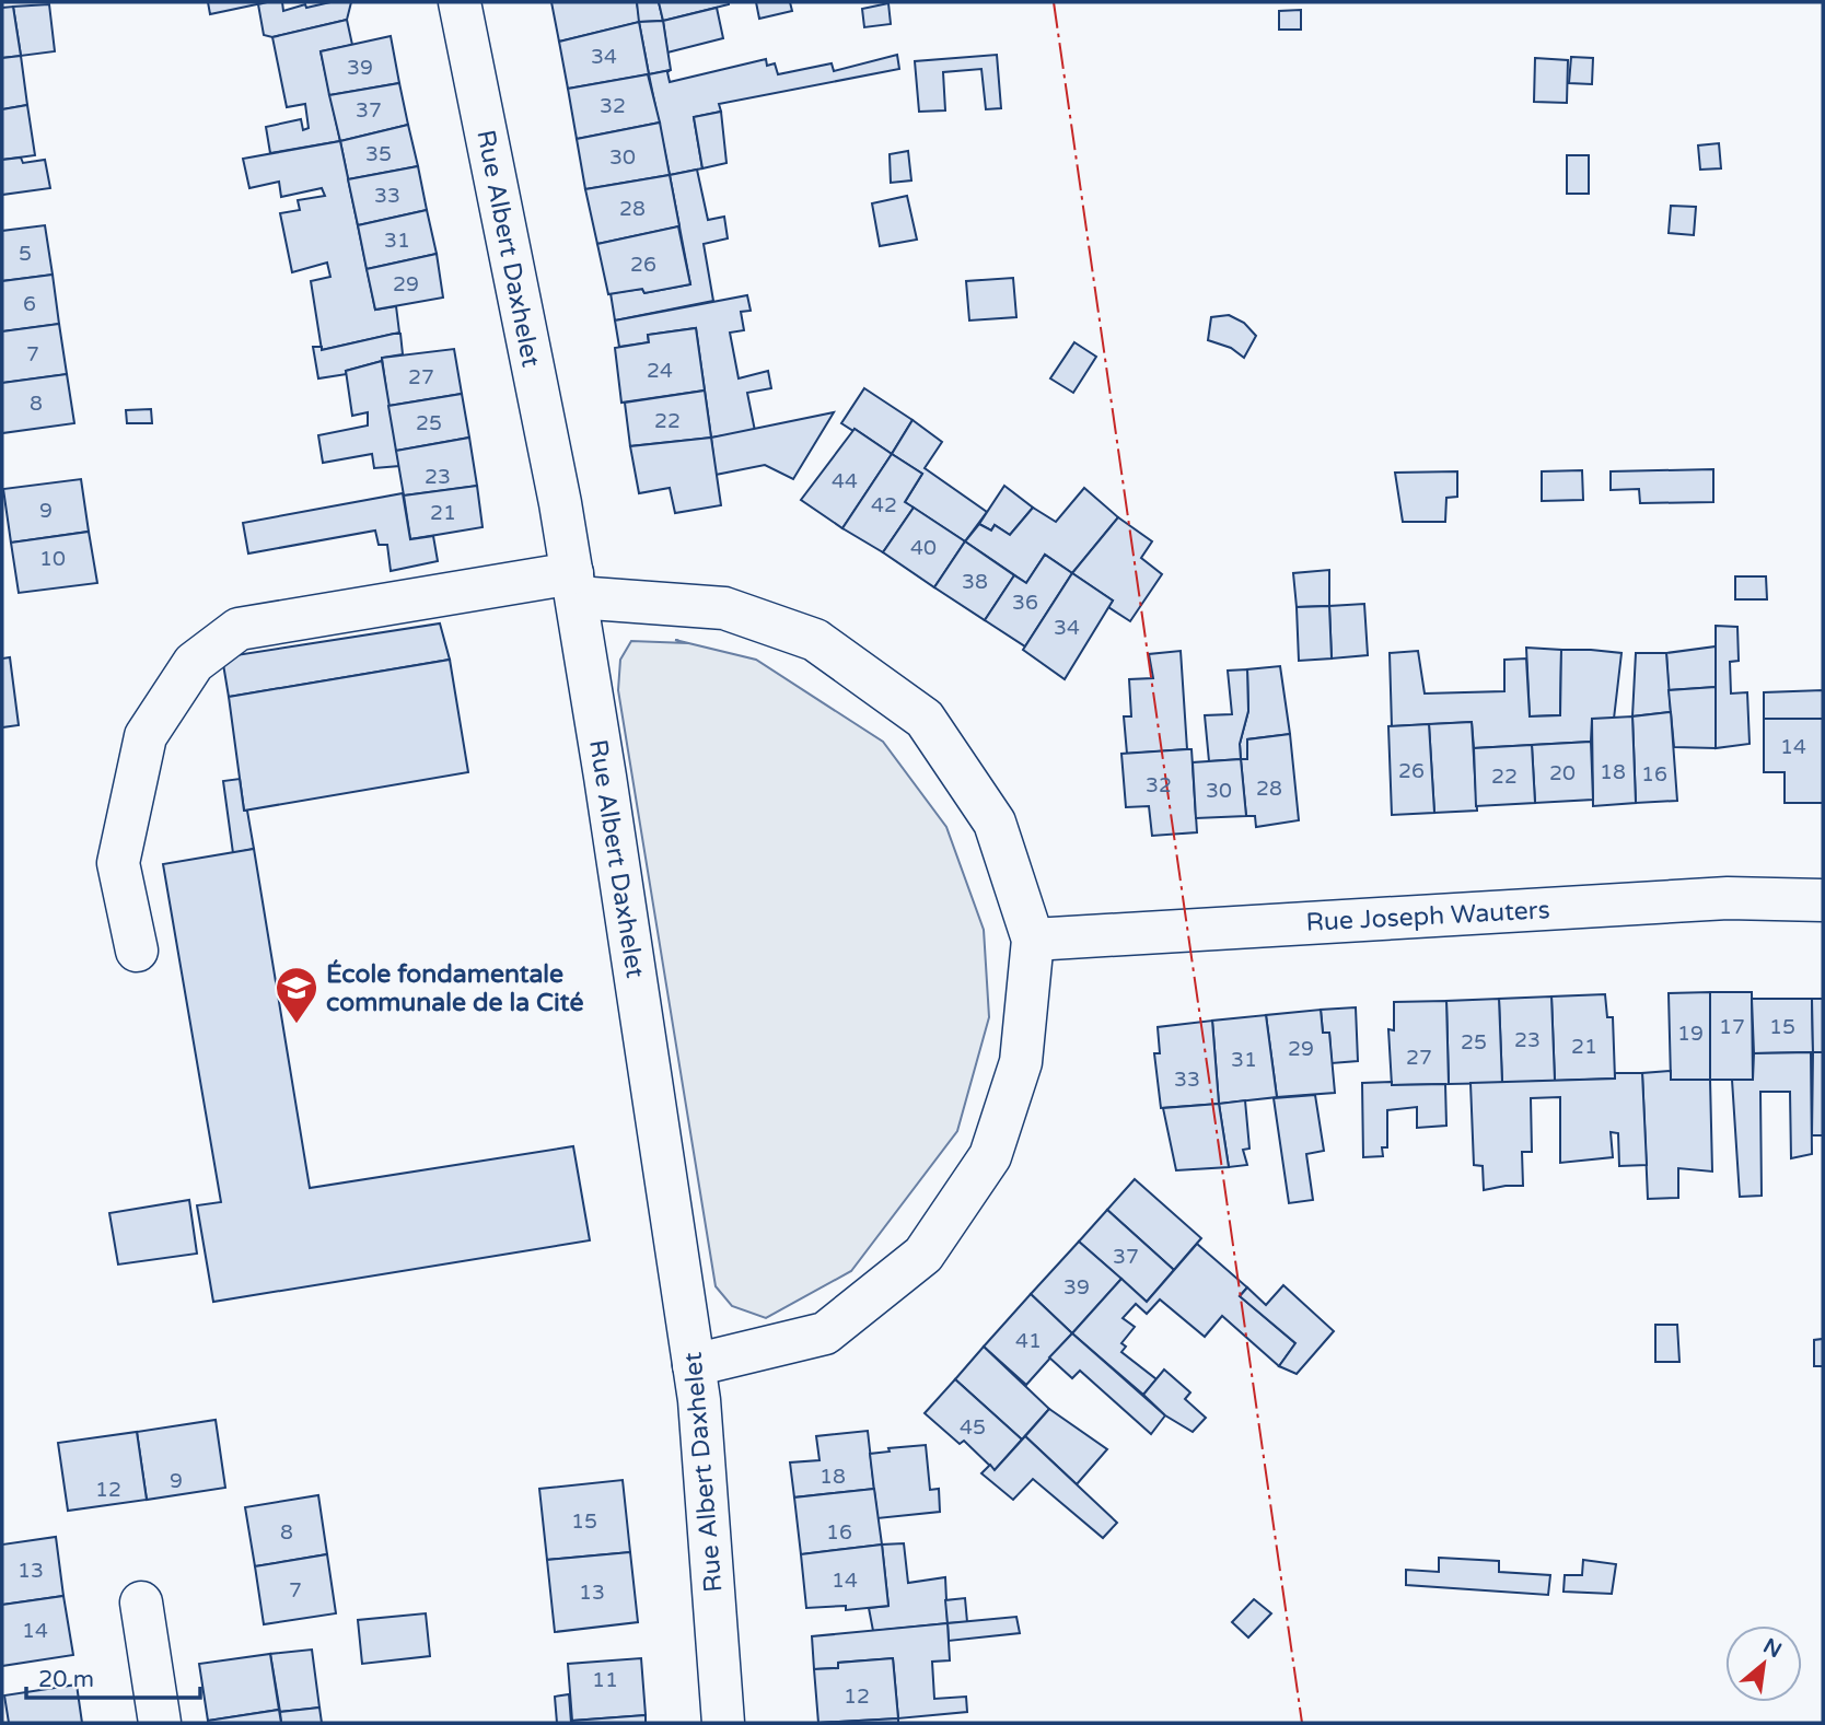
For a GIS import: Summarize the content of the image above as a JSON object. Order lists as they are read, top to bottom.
{
  "streets": {
    "street": ["Rue Albert Daxhelet", "Rue Joseph Wauters"]
  },
  "places": {
    "school or university": ["École fondamentale communale de la Cité"]
  },
  "house_numbers": [
    "34",
    "39",
    "32",
    "37",
    "35",
    "30",
    "33",
    "28",
    "31",
    "5",
    "26",
    "29",
    "6",
    "7",
    "24",
    "27",
    "8",
    "22",
    "25",
    "23",
    "44",
    "42",
    "9",
    "21",
    "40",
    "10",
    "38",
    "36",
    "34",
    "14",
    "26",
    "18",
    "20",
    "16",
    "22",
    "32",
    "28",
    "30",
    "17",
    "15",
    "19",
    "23",
    "25",
    "21",
    "29",
    "27",
    "31",
    "33",
    "37",
    "39",
    "41",
    "45",
    "18",
    "9",
    "12",
    "15",
    "8",
    "16",
    "13",
    "14",
    "7",
    "13",
    "14",
    "11",
    "12"
  ],
  "scale_bar": "20 m",
  "north": "top right"
}
